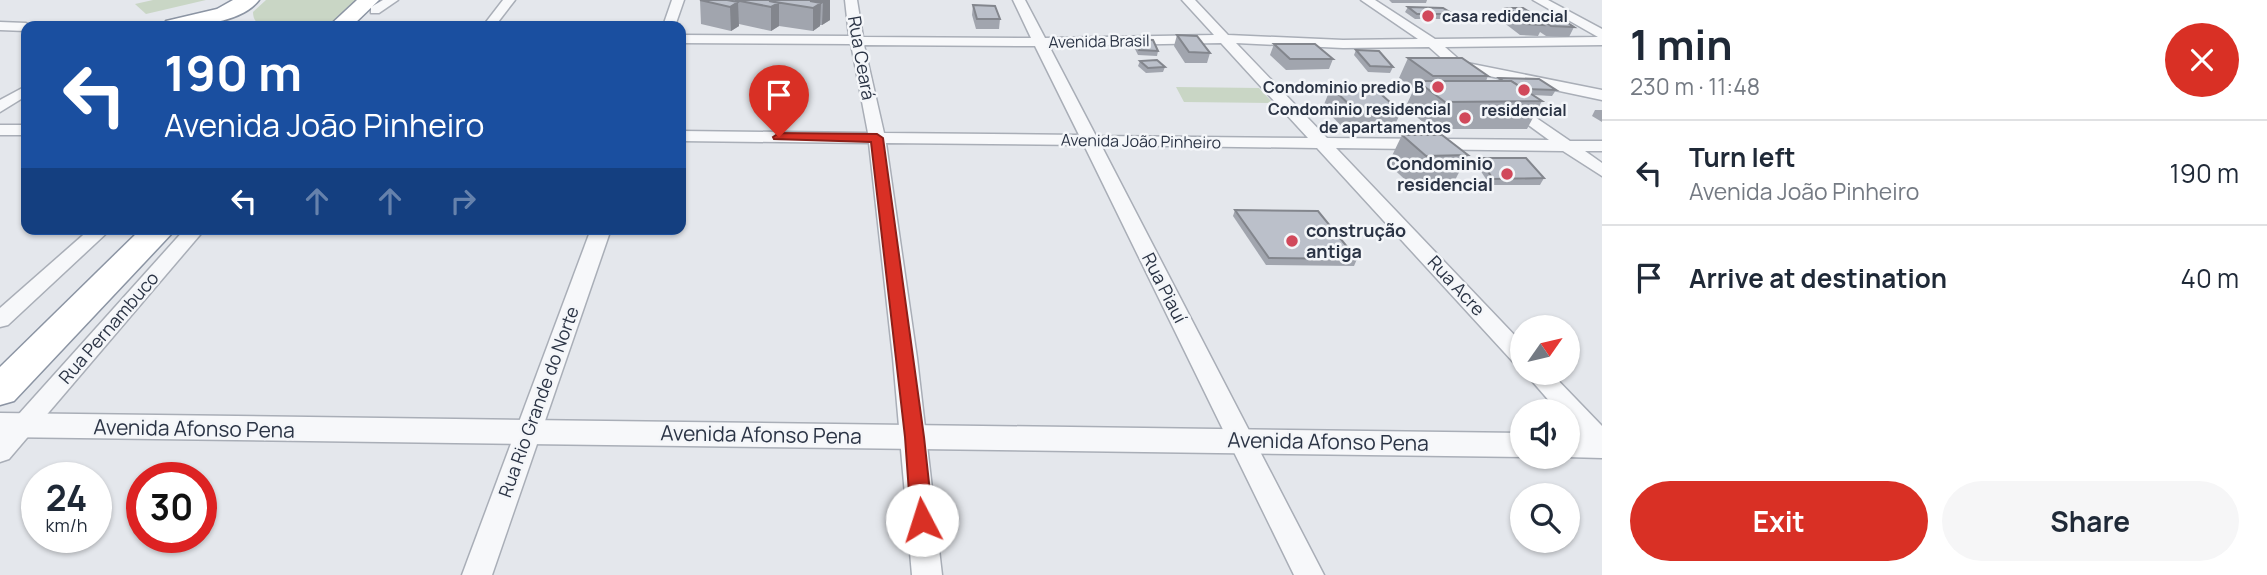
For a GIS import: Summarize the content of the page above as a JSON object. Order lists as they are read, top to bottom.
{
  "streets": {
    "street": [
      "Avenida Brasil",
      "Rua Ceará",
      "Avenida João Pinheiro",
      "Rua Acre",
      "Rua Piauí",
      "Rua Pernambuco",
      "Rua Rio Grande do Norte",
      "Avenida Afonso Pena"
    ]
  },
  "crossings": [
    ["Avenida Brasil", "Rua Ceará"],
    ["Avenida Brasil", "Rua Acre"],
    ["Avenida Brasil", "Rua Piauí"],
    ["Rua Ceará", "Avenida João Pinheiro"],
    ["Rua Ceará", "Avenida Afonso Pena"],
    ["Avenida João Pinheiro", "Rua Acre"],
    ["Avenida João Pinheiro", "Rua Piauí"],
    ["Rua Piauí", "Avenida Afonso Pena"],
    ["Rua Pernambuco", "Avenida Afonso Pena"],
    ["Rua Rio Grande do Norte", "Avenida Afonso Pena"]
  ],
  "places": [
    "casa redidencial",
    "Condominio predio B",
    "residencial",
    "Condominio residencial de apartamentos",
    "Condominio residencial",
    "construção antiga"
  ],
  "north": "top right",
  "page": {
    "heading": ["1 min", "230 m · 11:48"],
    "turn": ["190 m", "Avenida João Pinheiro"],
    "list": [
      {
        "name": "Turn left",
        "note": "Avenida João Pinheiro",
        "value": "190 m"
      },
      {
        "name": "Arrive at destination",
        "value": "40 m"
      }
    ],
    "speed": "24 km/h",
    "limit": "30",
    "buttons": ["Exit", "Share"]
  }
}
